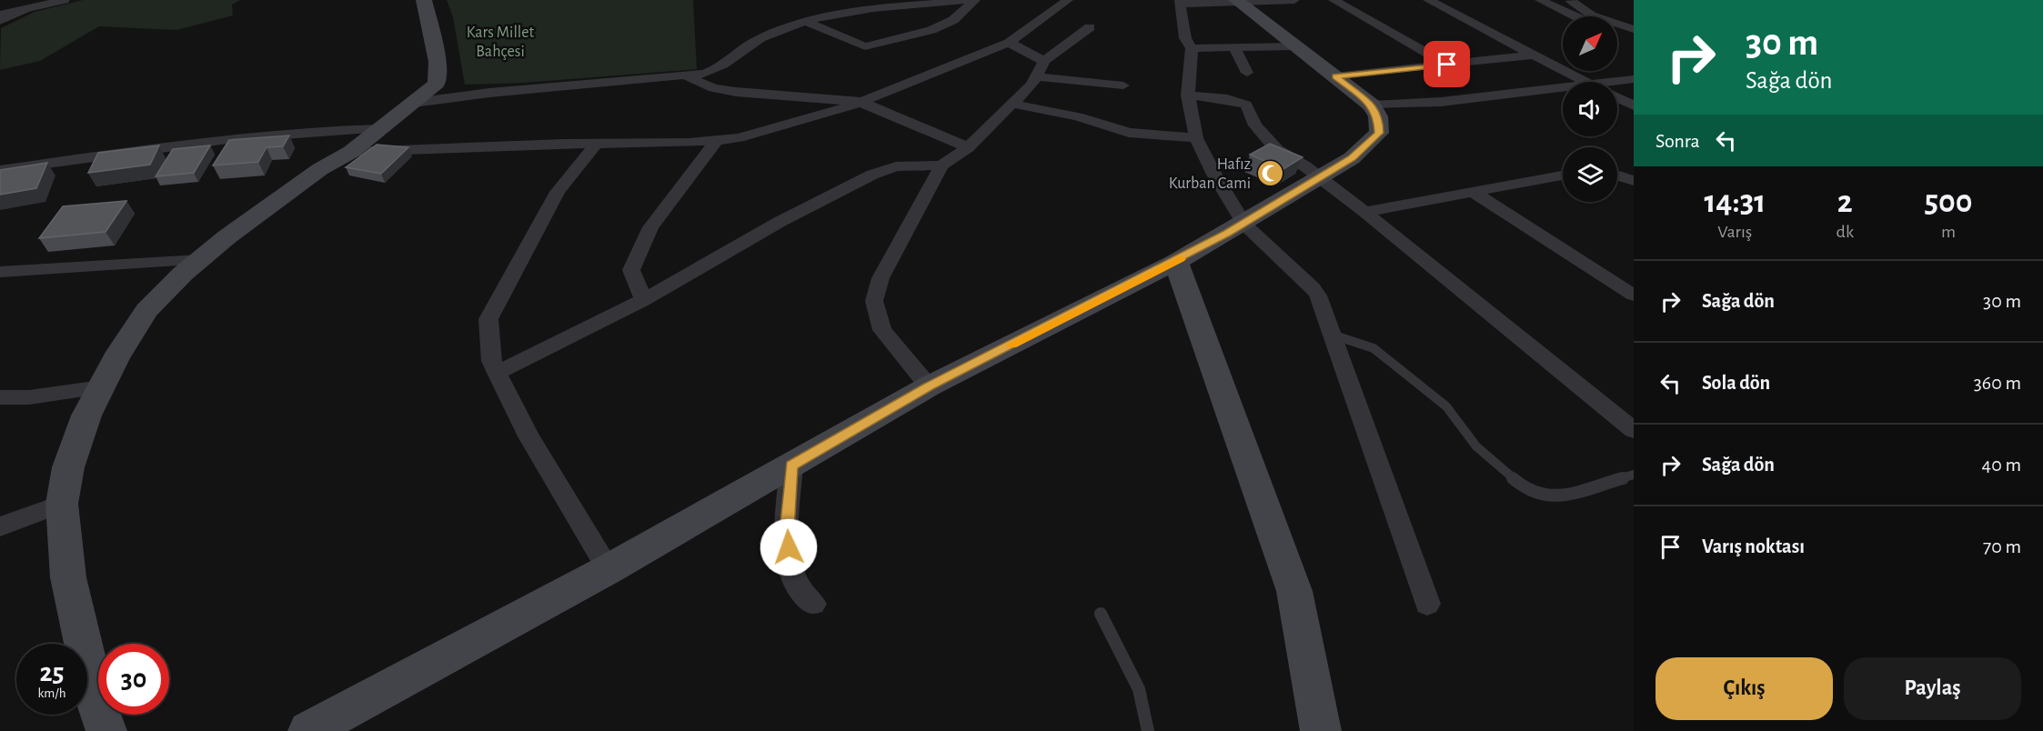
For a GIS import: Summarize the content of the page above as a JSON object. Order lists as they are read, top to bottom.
{
  "parks": ["Kars Millet Bahçesi"],
  "places": {
    "mosque": ["Hafız Kurban Cami"]
  },
  "north": "top right",
  "page": {
    "turn": ["30 m", "Sağa dön"],
    "then": "Sonra",
    "eta": [
      "14:31",
      "Varış",
      "2",
      "dk",
      "500",
      "m"
    ],
    "list": [
      {
        "name": "Sağa dön",
        "value": "30 m"
      },
      {
        "name": "Sola dön",
        "value": "360 m"
      },
      {
        "name": "Sağa dön",
        "value": "40 m"
      },
      {
        "name": "Varış noktası",
        "value": "70 m"
      }
    ],
    "speed": "25 km/h",
    "limit": "30",
    "buttons": ["Çıkış", "Paylaş"]
  }
}
